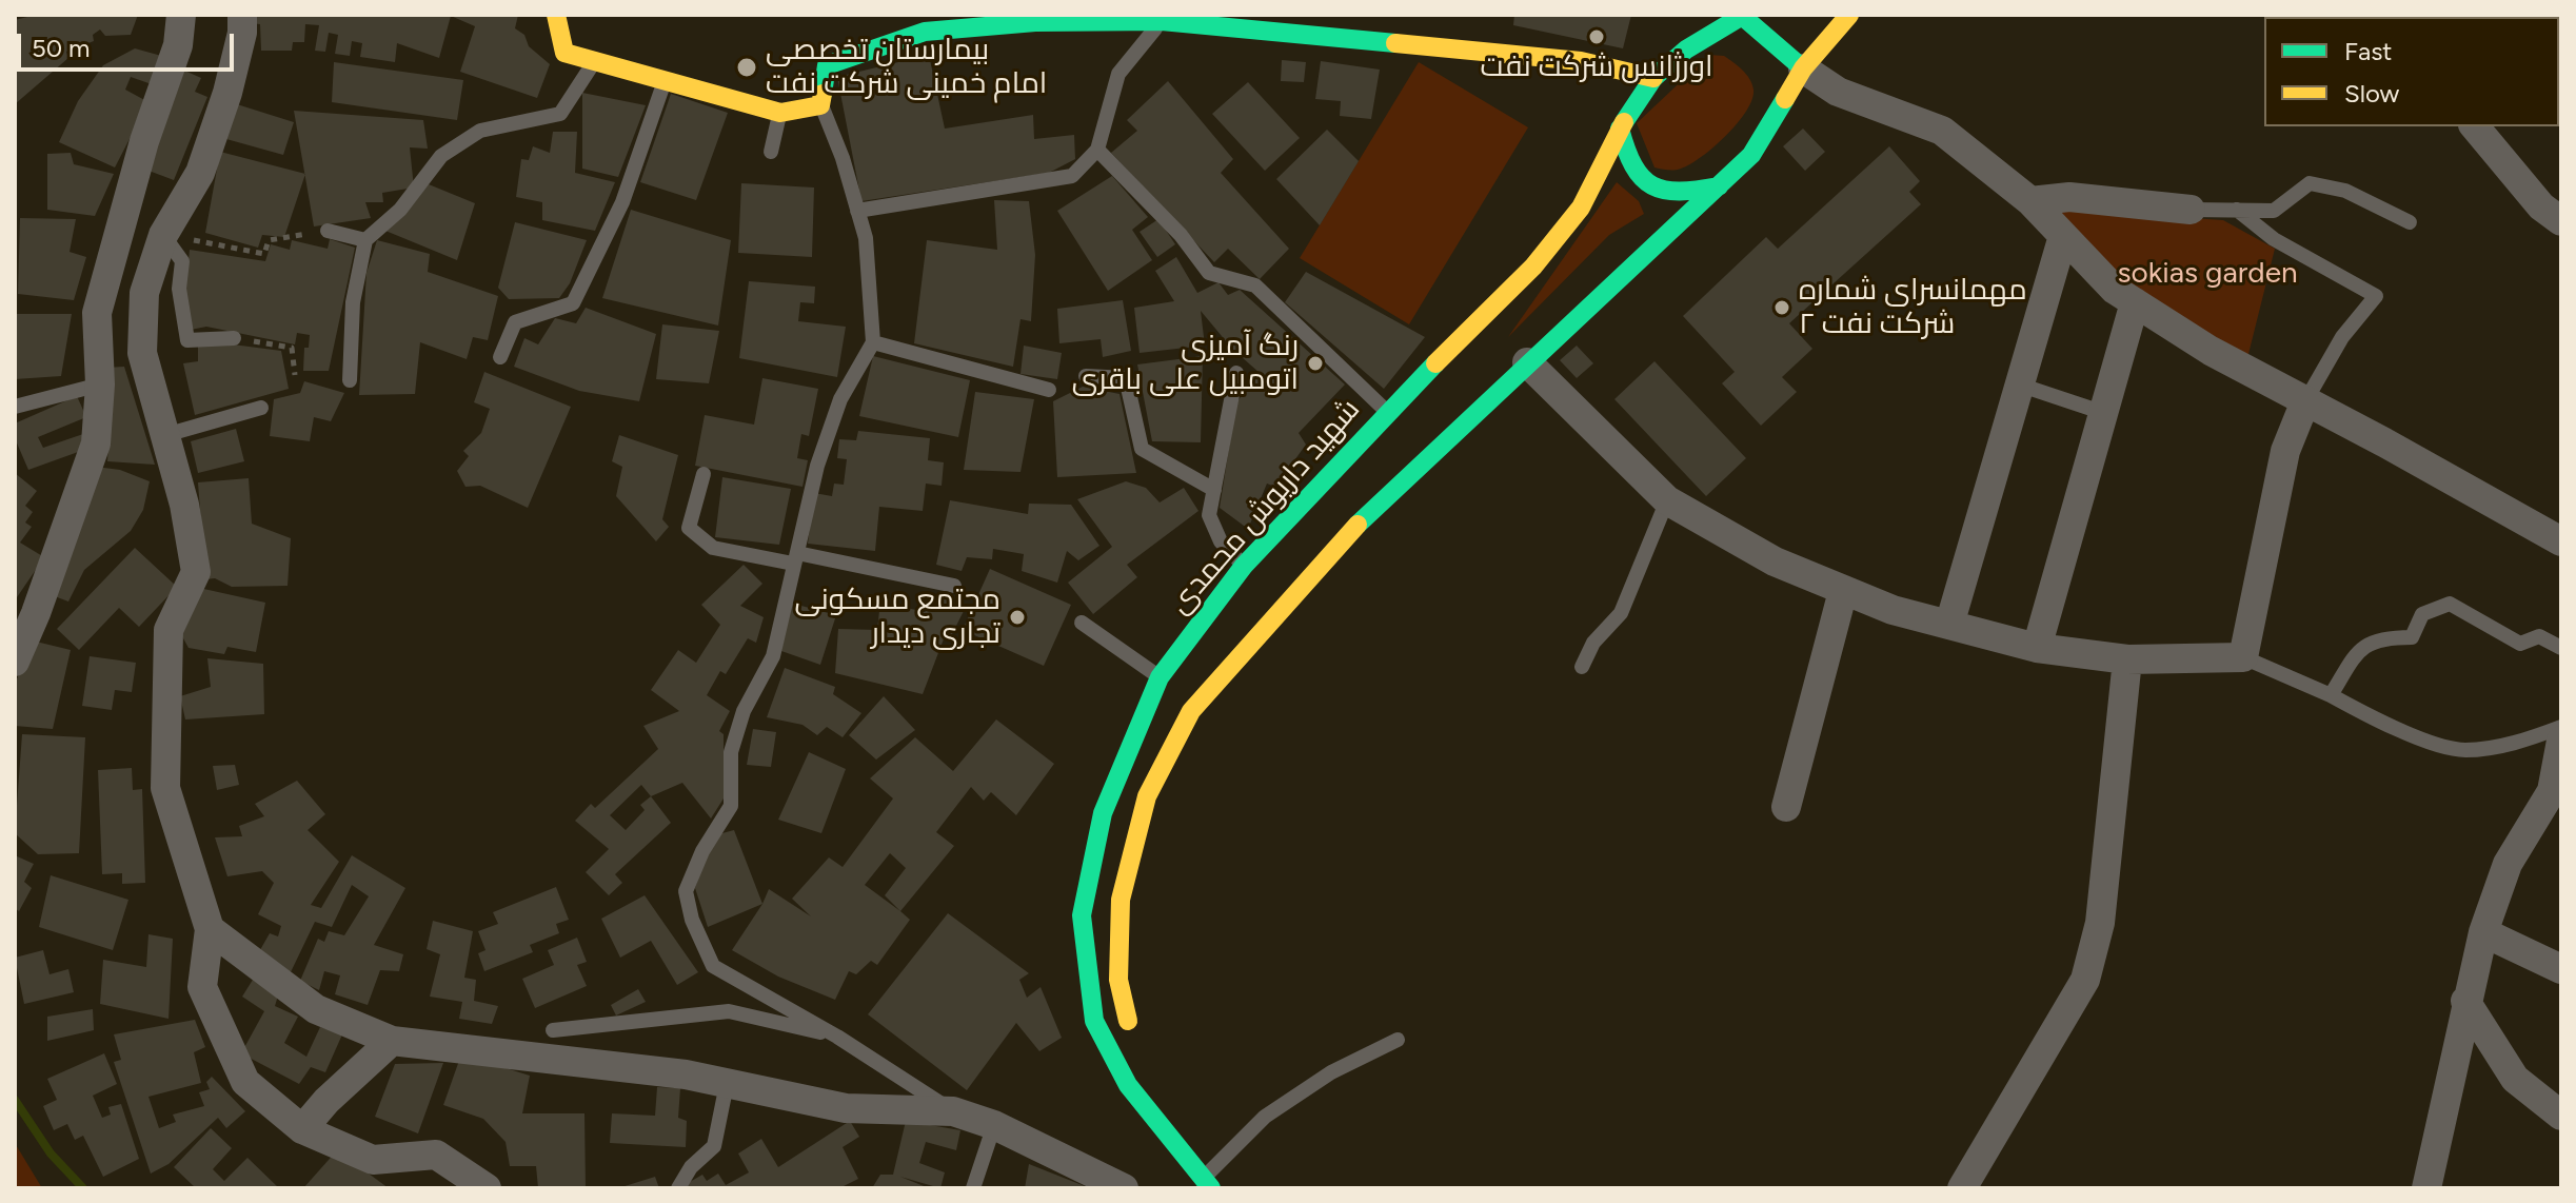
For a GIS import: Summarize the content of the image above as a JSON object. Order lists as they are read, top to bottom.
{
  "streets": {
    "main road": ["شهید داریوش محمدی"]
  },
  "parks": ["sokias garden"],
  "places": [
    "اورژانس شرکت نفت",
    "بیمارستان تخصصی امام خمینی شرکت نفت",
    "مهمانسرای شماره ۲ شرکت نفت",
    "رنگ آمیزی اتومبیل علی باقری",
    "مجتمع مسکونی تجاری دیدار"
  ],
  "legend": ["Fast", "Slow"],
  "scale_bar": "50 m"
}
